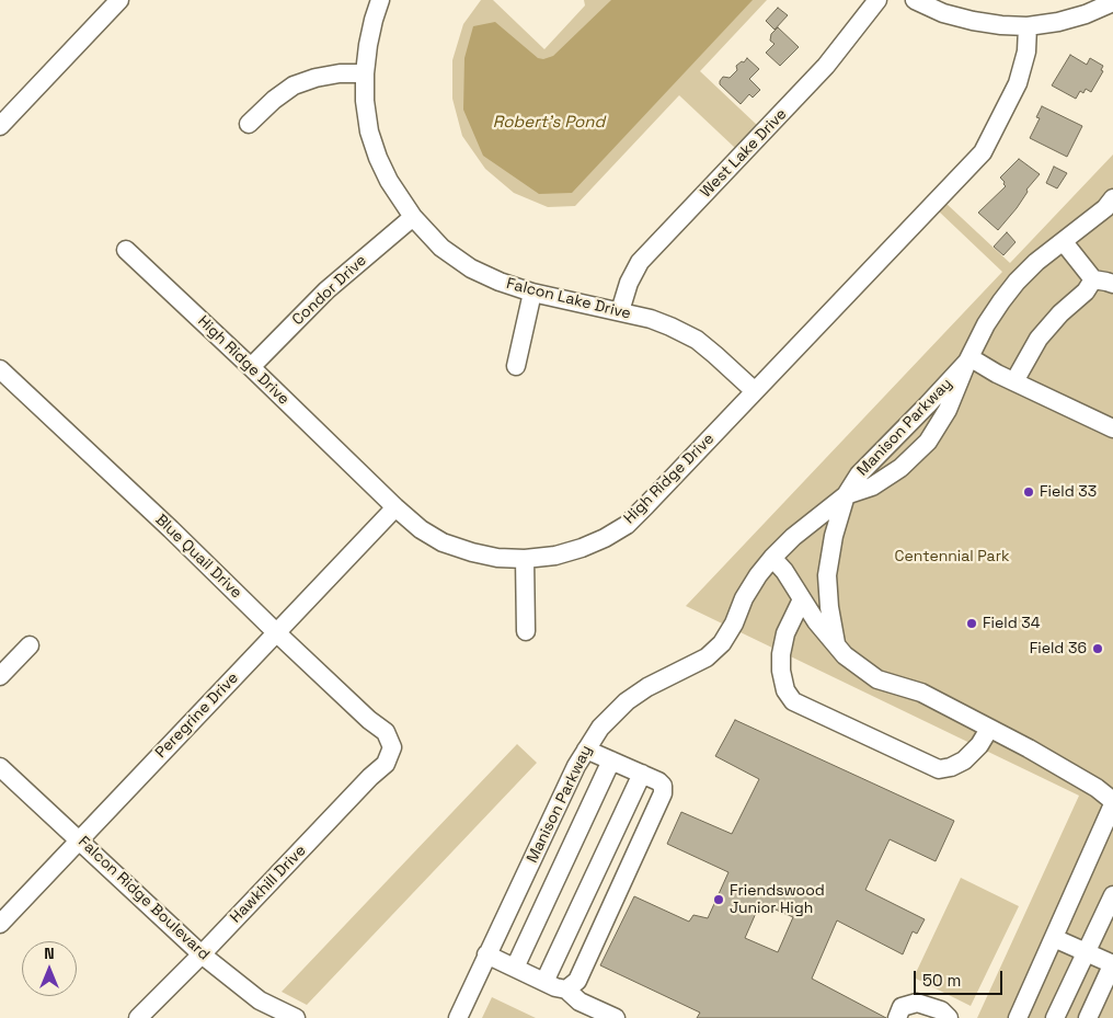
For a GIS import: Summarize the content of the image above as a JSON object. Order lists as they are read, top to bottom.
{
  "streets": {
    "street": [
      "West Lake Drive",
      "Condor Drive",
      "Falcon Lake Drive",
      "High Ridge Drive",
      "Manison Parkway",
      "Blue Quail Drive",
      "Peregrine Drive",
      "Hawkhill Drive",
      "Falcon Ridge Boulevard"
    ]
  },
  "crossings": [
    ["West Lake Drive", "Falcon Lake Drive"],
    ["Condor Drive", "Falcon Lake Drive"],
    ["Condor Drive", "High Ridge Drive"],
    ["Falcon Lake Drive", "High Ridge Drive"],
    ["High Ridge Drive", "Peregrine Drive"],
    ["Blue Quail Drive", "Peregrine Drive"],
    ["Blue Quail Drive", "Hawkhill Drive"],
    ["Peregrine Drive", "Falcon Ridge Boulevard"],
    ["Hawkhill Drive", "Falcon Ridge Boulevard"]
  ],
  "water": ["Robert's Pond"],
  "parks": ["Centennial Park"],
  "places": [
    "Field 33",
    "Field 34",
    "Field 36",
    "Friendswood Junior High"
  ],
  "scale_bar": "50 m",
  "north": "top"
}
